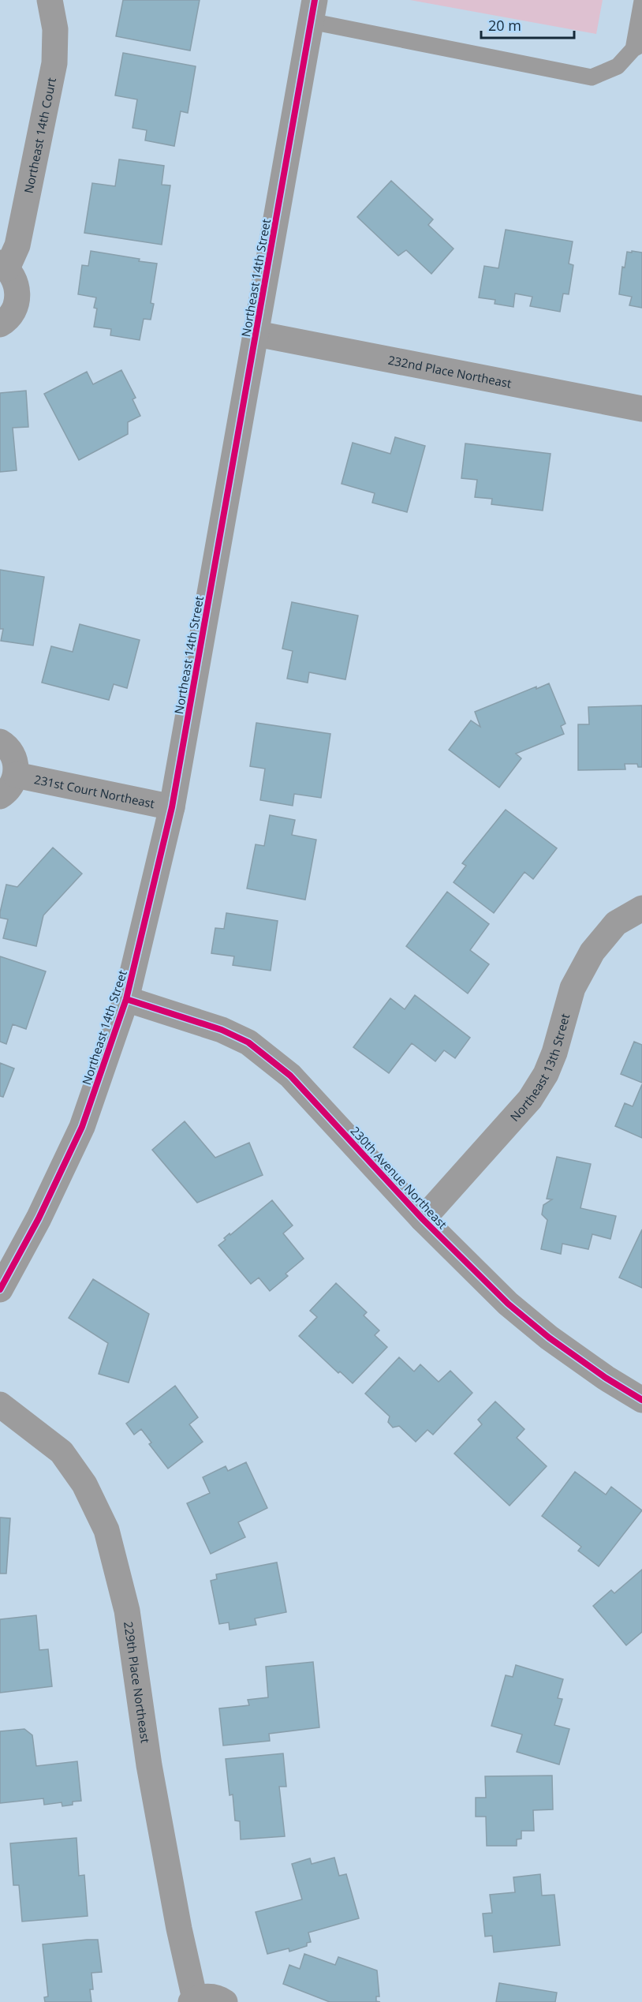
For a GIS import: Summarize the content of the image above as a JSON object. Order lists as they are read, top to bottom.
{
  "streets": {
    "street": [
      "Northeast 14th Court",
      "Northeast 14th Street",
      "232nd Place Northeast",
      "231st Court Northeast",
      "Northeast 13th Street",
      "230th Avenue Northeast",
      "229th Place Northeast"
    ]
  },
  "crossings": [
    ["Northeast 14th Street", "232nd Place Northeast"],
    ["Northeast 14th Street", "231st Court Northeast"],
    ["Northeast 14th Street", "230th Avenue Northeast"],
    ["Northeast 13th Street", "230th Avenue Northeast"]
  ],
  "scale_bar": "20 m"
}
